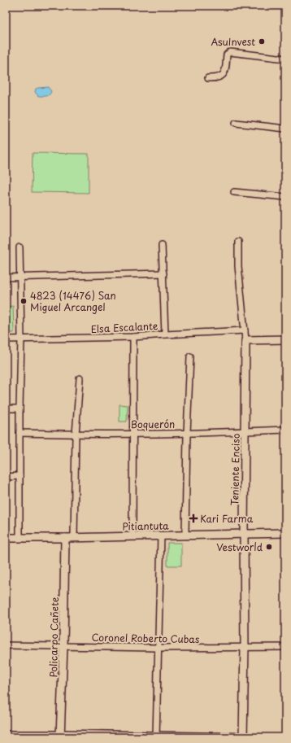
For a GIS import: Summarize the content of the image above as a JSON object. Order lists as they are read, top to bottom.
{
  "streets": {
    "street": [
      "Elsa Escalante",
      "Boquerón",
      "Teniente Enciso",
      "Pitiantuta",
      "Policarpo Cañete",
      "Coronel Roberto Cubas"
    ]
  },
  "crossings": [
    ["Elsa Escalante", "Teniente Enciso"],
    ["Boquerón", "Teniente Enciso"],
    ["Teniente Enciso", "Pitiantuta"],
    ["Teniente Enciso", "Coronel Roberto Cubas"],
    ["Pitiantuta", "Policarpo Cañete"],
    ["Policarpo Cañete", "Coronel Roberto Cubas"]
  ],
  "places": {
    "other": ["AsuInvest", "4823 (14476) San Miguel Arcangel", "Vestworld"],
    "health": ["Kari Farma"]
  }
}
